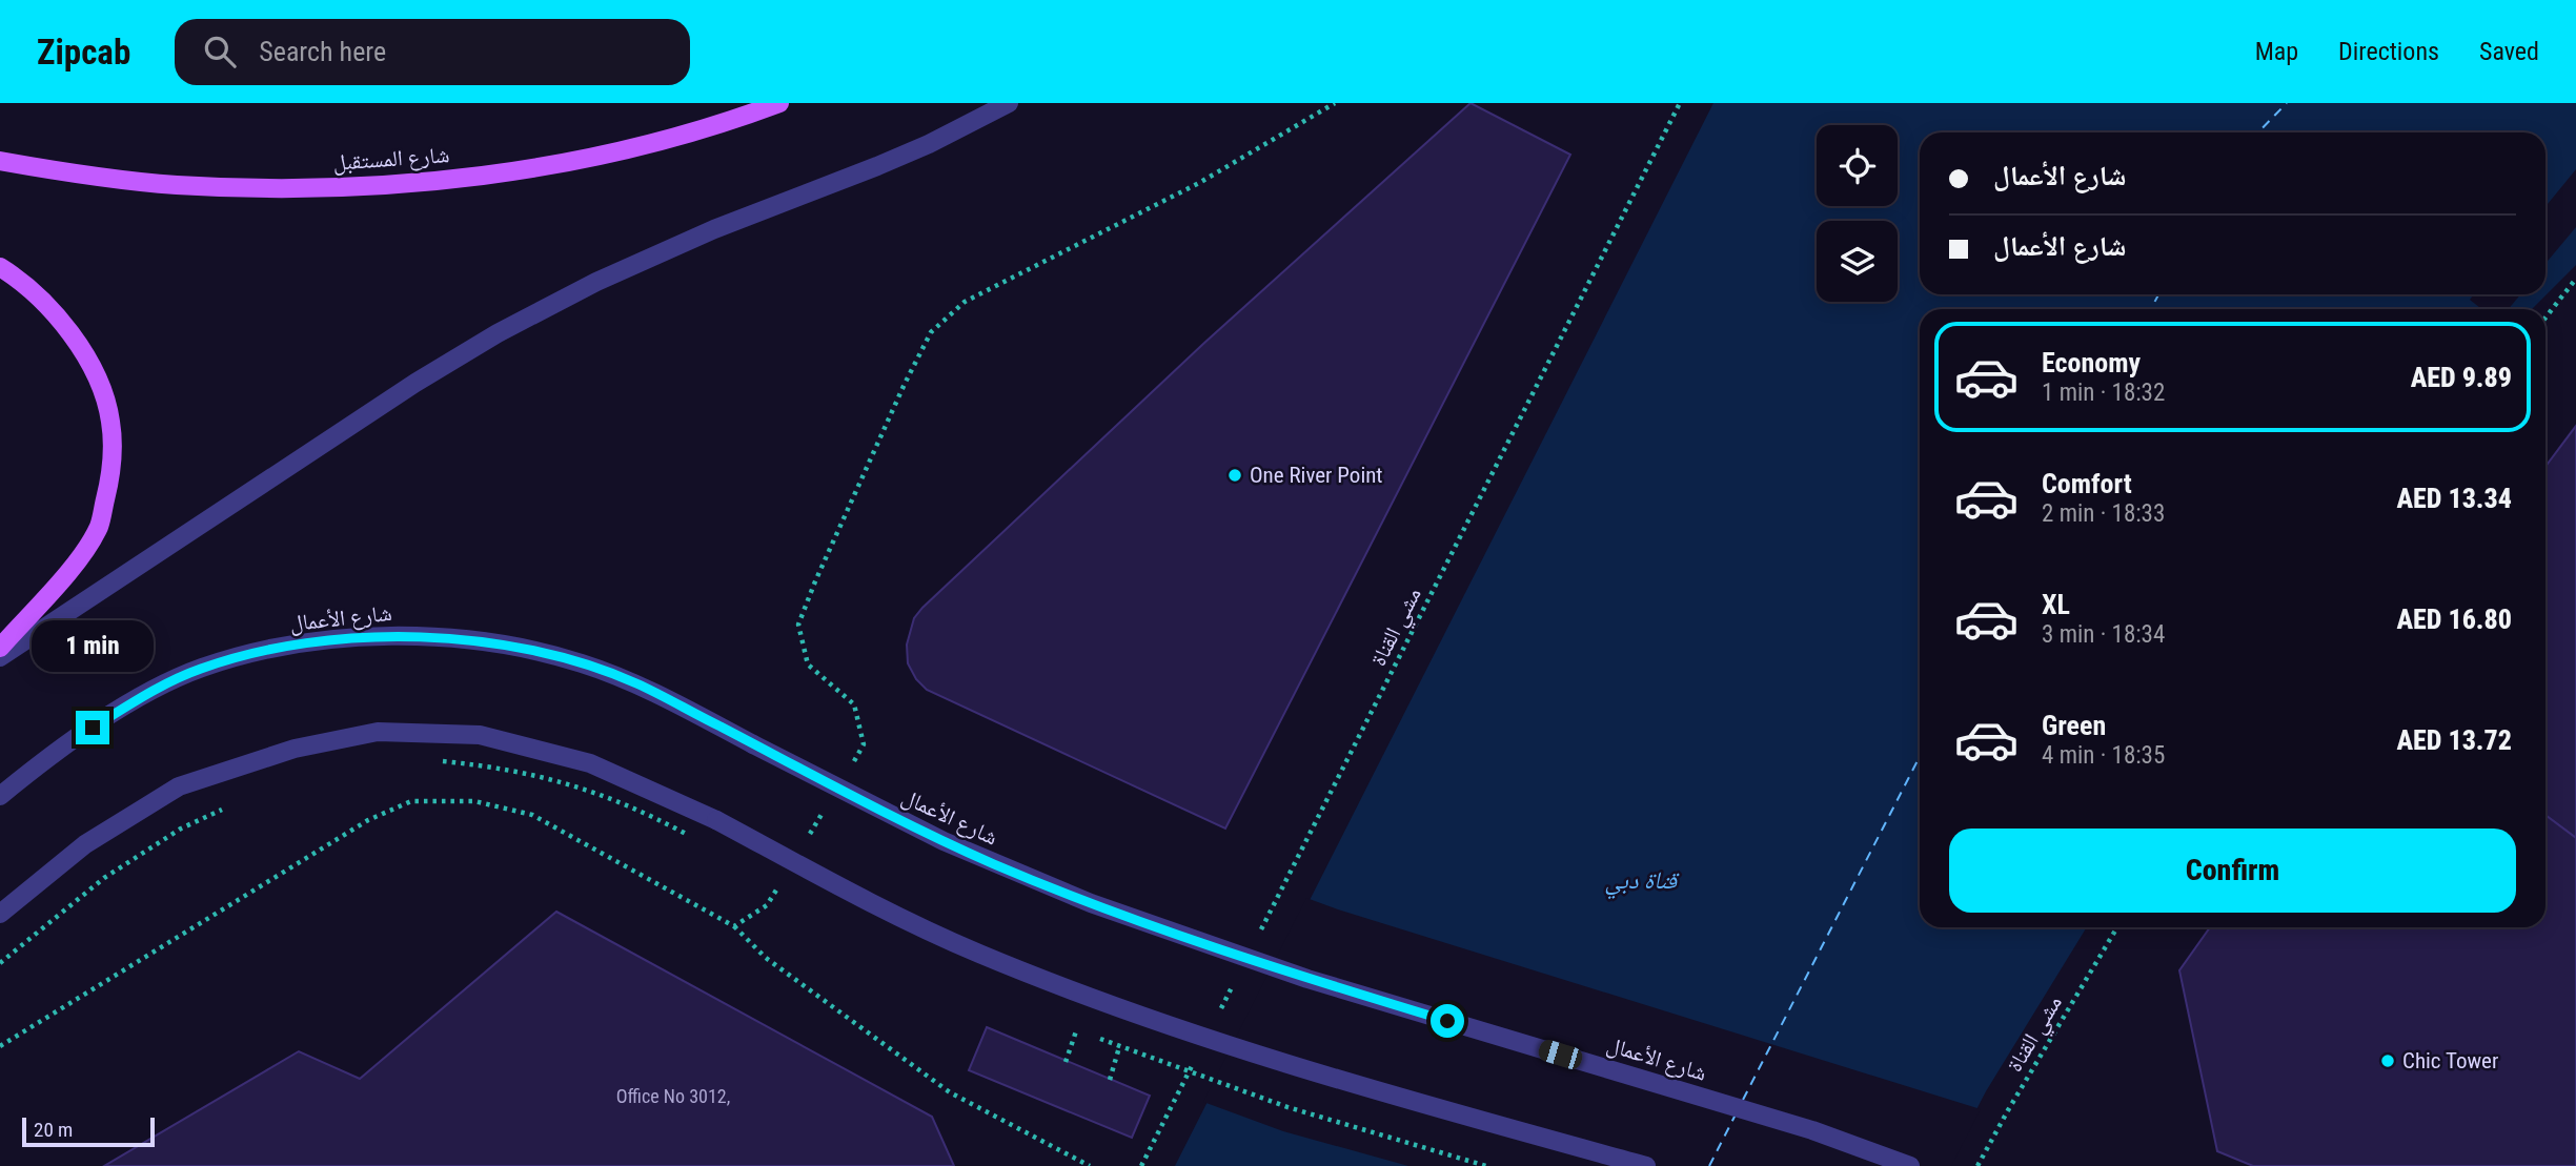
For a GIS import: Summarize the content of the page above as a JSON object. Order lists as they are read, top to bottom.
{
  "streets": {
    "main road": ["شارع المستقبل"],
    "street": ["شارع الأعمال"],
    "path": ["مشي القناة"]
  },
  "water": ["قناة دبي"],
  "places": ["One River Point", "Chic Tower"],
  "house_numbers": ["Office No 3012,"],
  "scale_bar": "20 m",
  "page": {
    "header": "Zipcab",
    "search": "Search here",
    "nav": ["Map", "Directions", "Saved"],
    "banner": ["شارع الأعمال", "شارع الأعمال"],
    "list": [
      {
        "name": "Economy",
        "note": "1 min · 18:32",
        "value": "AED 9.89"
      },
      {
        "name": "Comfort",
        "note": "2 min · 18:33",
        "value": "AED 13.34"
      },
      {
        "name": "XL",
        "note": "3 min · 18:34",
        "value": "AED 16.80"
      },
      {
        "name": "Green",
        "note": "4 min · 18:35",
        "value": "AED 13.72"
      }
    ],
    "bubble": "1 min",
    "buttons": "Confirm",
    "scale": "20 m"
  }
}
